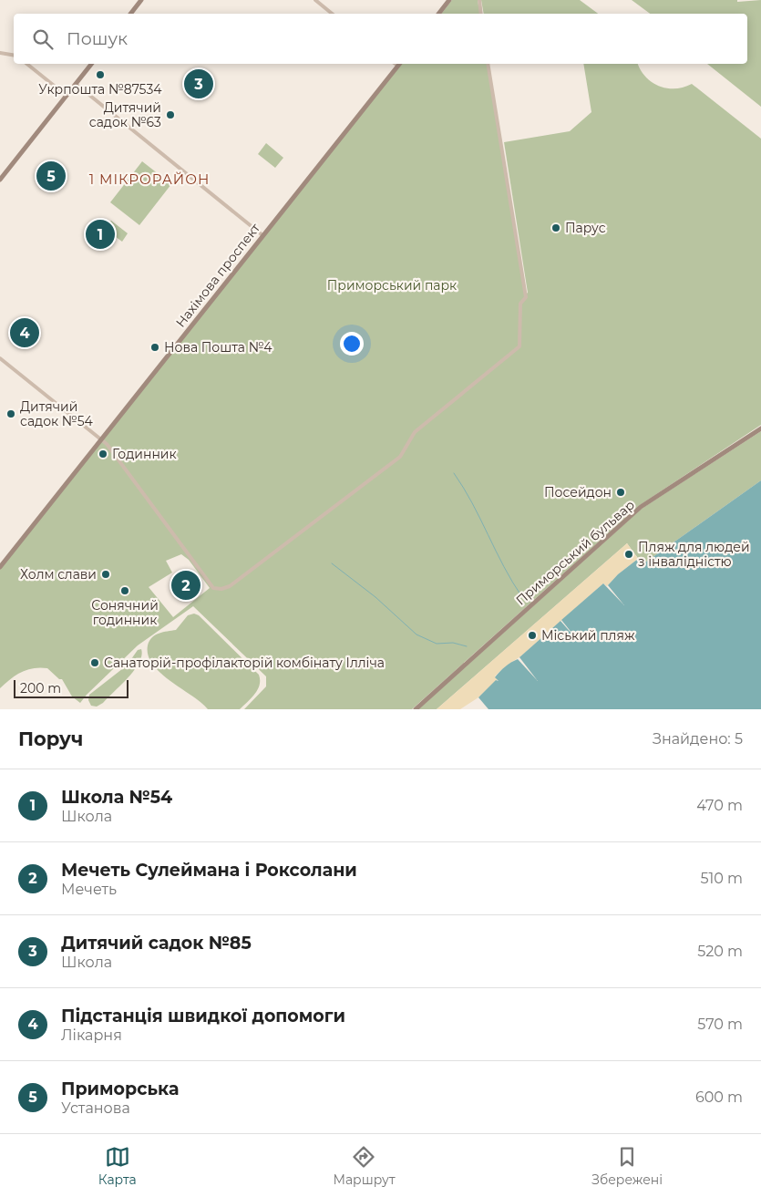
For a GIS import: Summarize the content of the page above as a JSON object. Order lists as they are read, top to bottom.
{
  "streets": {
    "main road": ["Нахімова проспект", "Приморський бульвар"]
  },
  "districts": ["1 МІКРОРАЙОН"],
  "parks": ["Приморський парк"],
  "places": [
    "Укрпошта №87534",
    "Дитячий садок №63",
    "Парус",
    "Нова Пошта №4",
    "Дитячий садок №54",
    "Годинник",
    "Посейдон",
    "Пляж для людей з інвалідністю",
    "Холм слави",
    "Сонячний годинник",
    "Міський пляж",
    "Санаторій-профілакторій комбінату Ілліча"
  ],
  "scale_bar": "200 m",
  "page": {
    "search": "Пошук",
    "pins": [
      "3",
      "5",
      "1",
      "4",
      "2"
    ],
    "scale": "200 m",
    "heading": ["Поруч", "Знайдено: 5"],
    "list": [
      {
        "mark": "1",
        "name": "Школа №54",
        "note": "Школа",
        "value": "470 m"
      },
      {
        "mark": "2",
        "name": "Мечеть Сулеймана і Роксолани",
        "note": "Мечеть",
        "value": "510 m"
      },
      {
        "mark": "3",
        "name": "Дитячий садок №85",
        "note": "Школа",
        "value": "520 m"
      },
      {
        "mark": "4",
        "name": "Підстанція швидкої допомоги",
        "note": "Лікарня",
        "value": "570 m"
      },
      {
        "mark": "5",
        "name": "Приморська",
        "note": "Установа",
        "value": "600 m"
      }
    ],
    "nav": ["Карта", "Маршрут", "Збережені"]
  }
}
